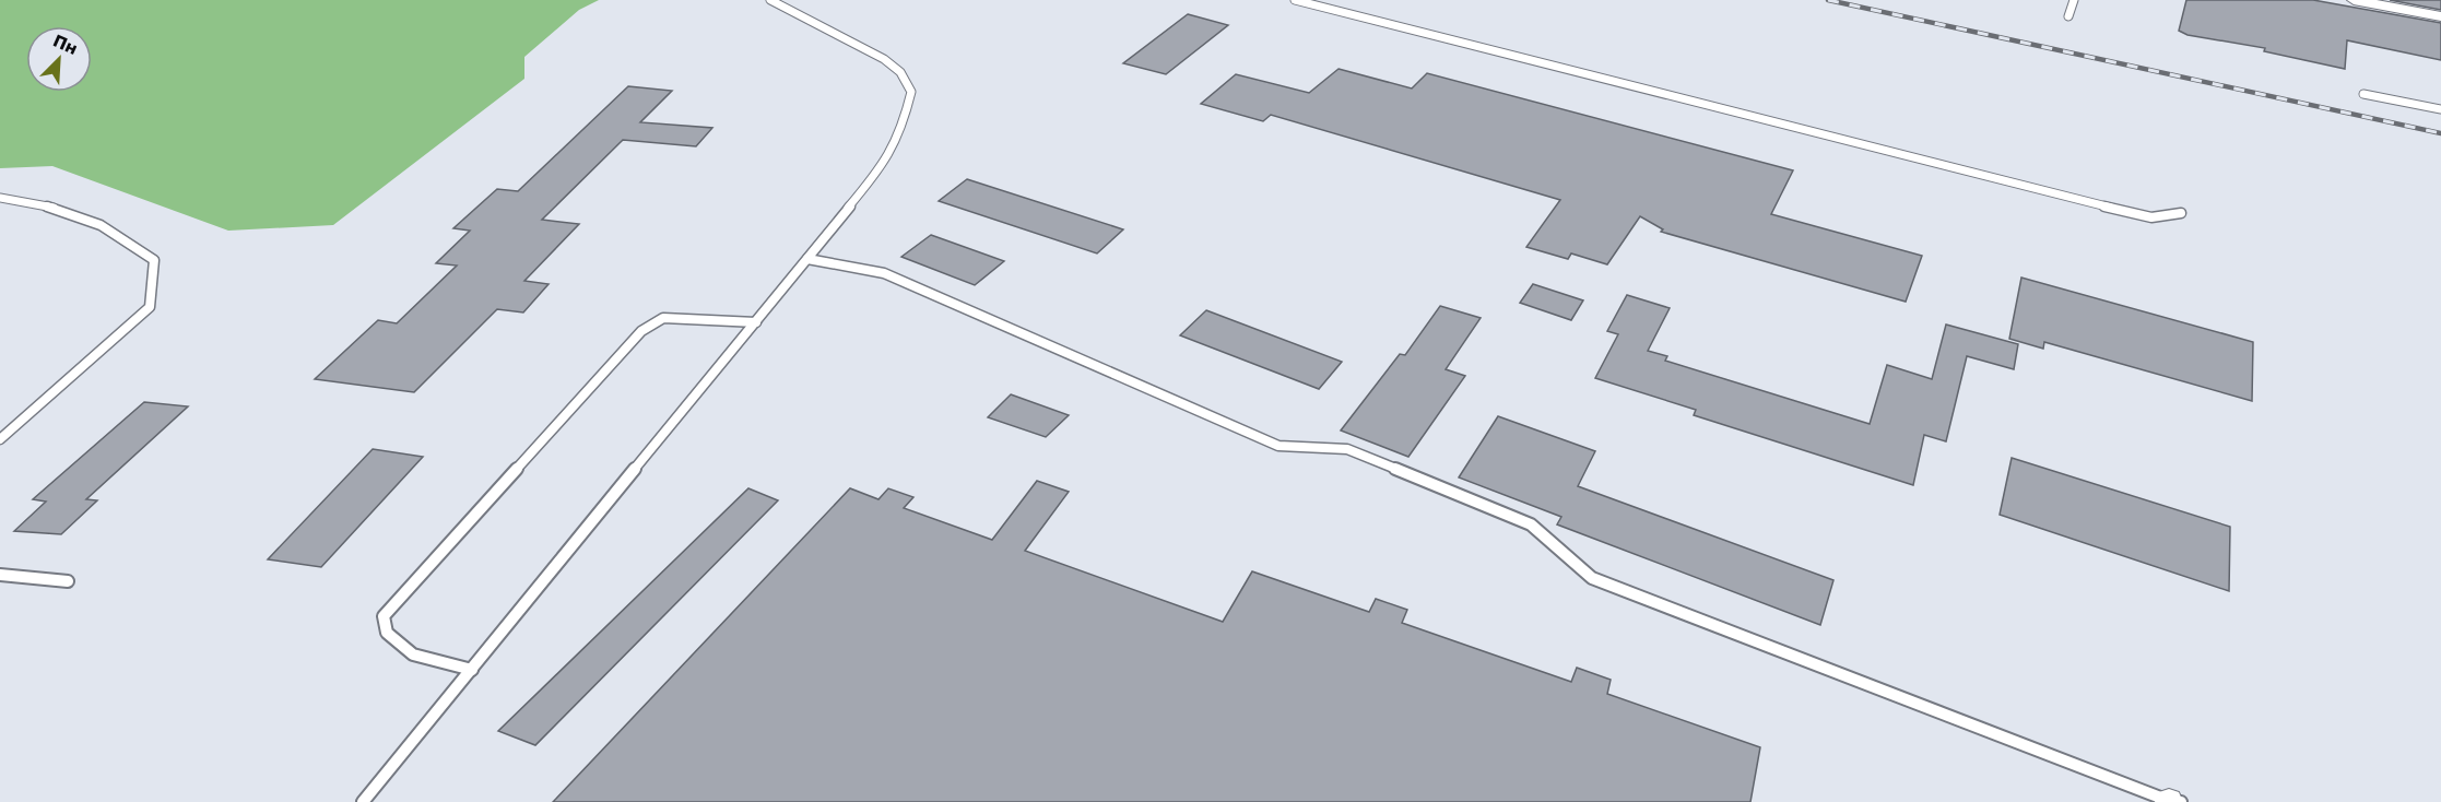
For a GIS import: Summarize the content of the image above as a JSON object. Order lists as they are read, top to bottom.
{
  "north": "top right"
}
